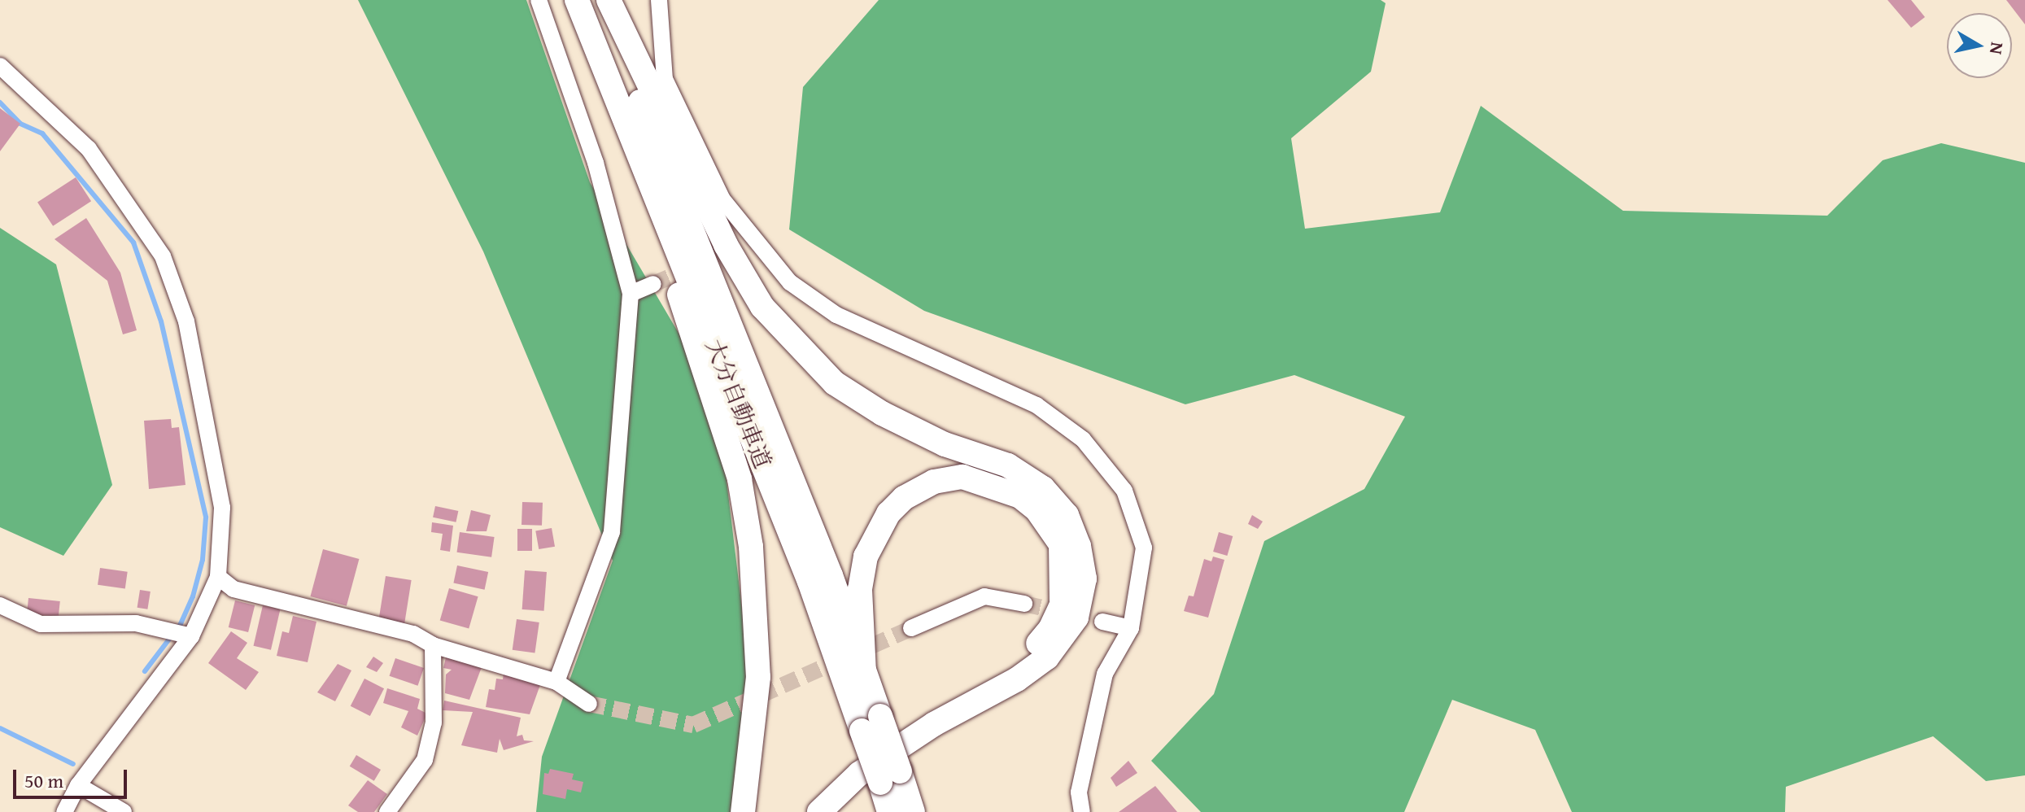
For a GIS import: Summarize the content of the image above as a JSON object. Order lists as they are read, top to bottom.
{
  "streets": {
    "highway": ["大分自動車道"]
  },
  "scale_bar": "50 m",
  "north": "right"
}
